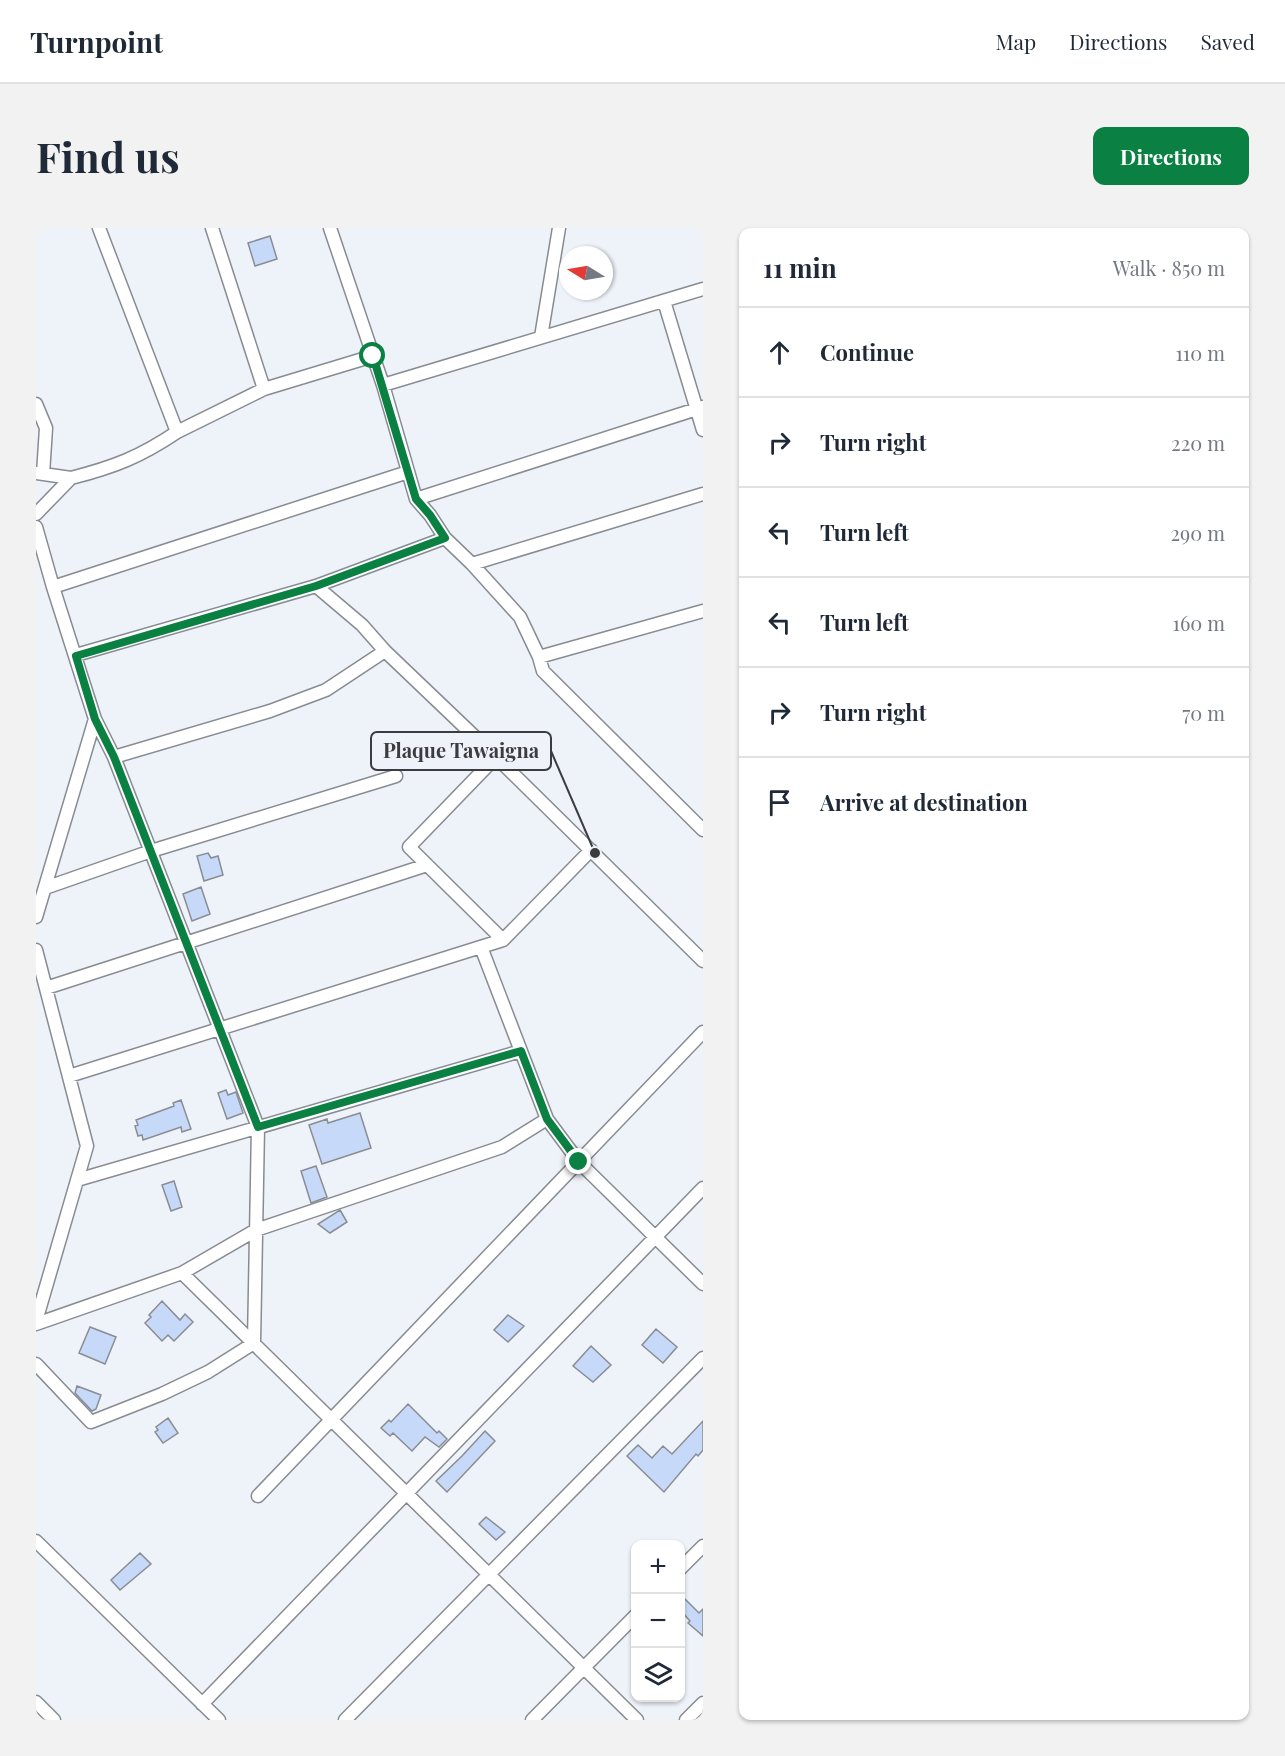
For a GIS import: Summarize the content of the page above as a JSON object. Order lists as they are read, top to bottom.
{
  "places": ["Plaque Tawaigna"],
  "north": "left",
  "page": {
    "header": "Turnpoint",
    "nav": ["Map", "Directions", "Saved"],
    "buttons": "Directions",
    "title": "Find us",
    "heading": ["11 min", "Walk · 850 m"],
    "list": [
      ["Continue", "110 m"],
      ["Turn right", "220 m"],
      ["Turn left", "290 m"],
      ["Turn left", "160 m"],
      ["Turn right", "70 m"],
      "Arrive at destination"
    ],
    "map_buttons": ["+", "−"]
  }
}
